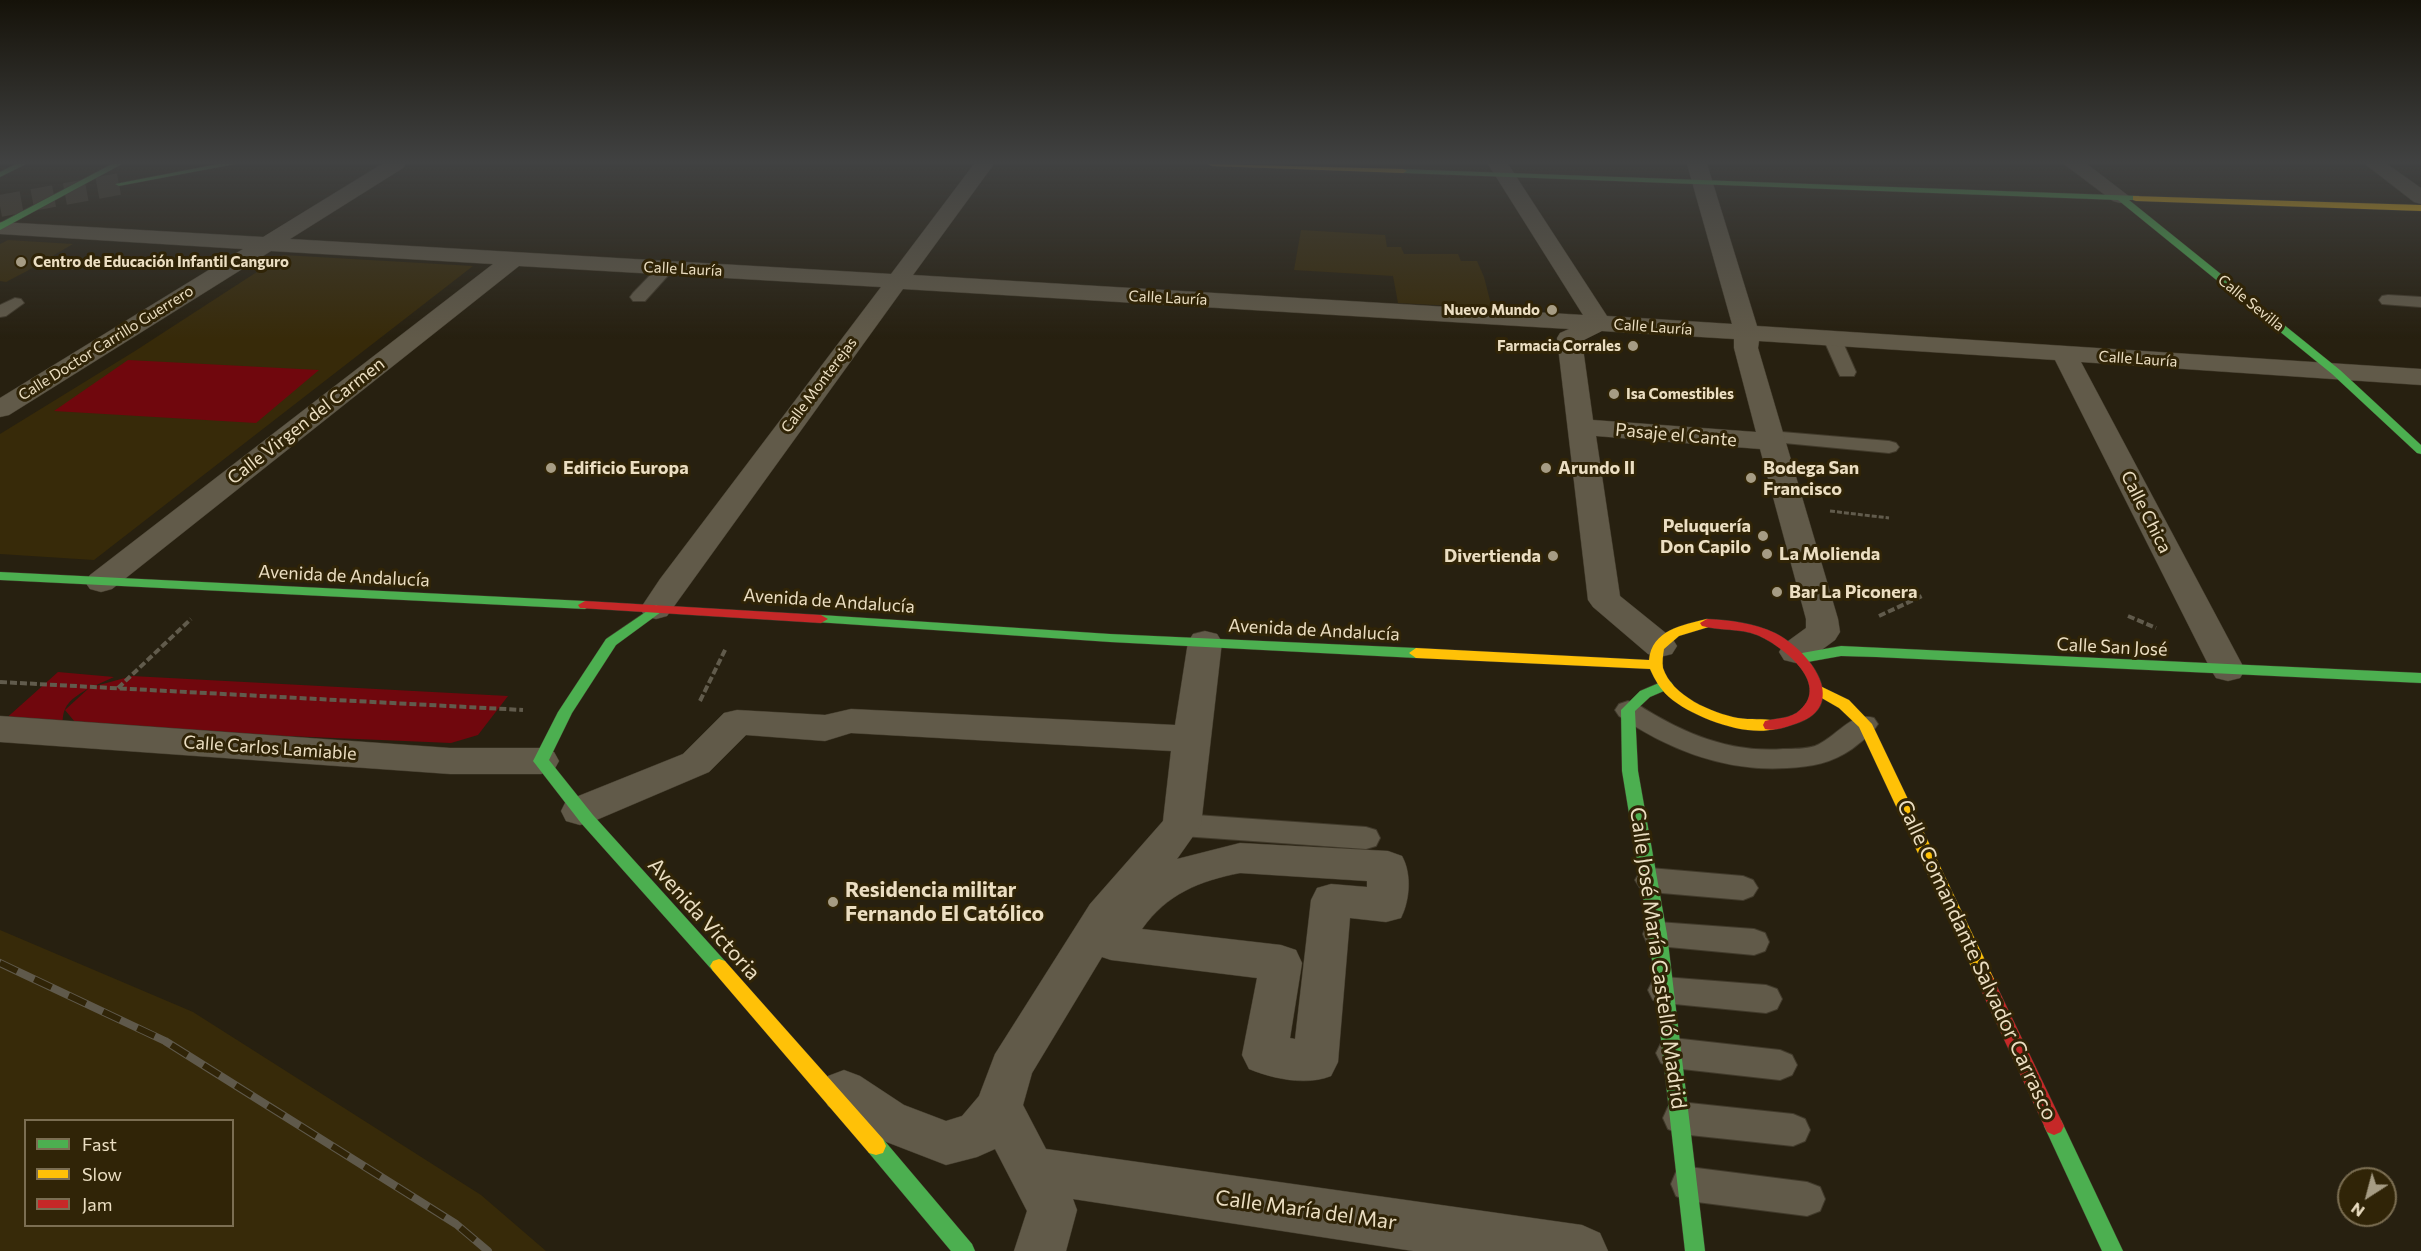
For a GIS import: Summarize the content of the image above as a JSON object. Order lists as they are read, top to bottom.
{
  "streets": {
    "main road": [
      "Calle Sevilla",
      "Avenida de Andalucía",
      "Calle San José",
      "Avenida Victoria",
      "Calle José María Castelló Madrid",
      "Calle Comandante Salvador Carrasco"
    ],
    "street": [
      "Calle Lauría",
      "Calle Doctor Carrillo Guerrero",
      "Calle Monterejas",
      "Calle Virgen del Carmen",
      "Pasaje el Cante",
      "Calle Chica",
      "Calle Carlos Lamiable",
      "Calle María del Mar"
    ]
  },
  "crossings": [
    ["Calle Lauría", "Calle Sevilla"],
    ["Calle Lauría", "Calle Doctor Carrillo Guerrero"],
    ["Calle Lauría", "Calle Monterejas"],
    ["Calle Lauría", "Calle Virgen del Carmen"],
    ["Calle Lauría", "Calle Chica"],
    ["Calle Monterejas", "Avenida de Andalucía"],
    ["Calle Virgen del Carmen", "Avenida de Andalucía"],
    ["Calle Chica", "Calle San José"],
    ["Avenida de Andalucía", "Calle San José"],
    ["Avenida de Andalucía", "Calle Comandante Salvador Carrasco"],
    ["Calle San José", "Calle Comandante Salvador Carrasco"],
    ["Calle Carlos Lamiable", "Avenida Victoria"]
  ],
  "places": [
    "Centro de Educación Infantil Canguro",
    "Nuevo Mundo",
    "Farmacia Corrales",
    "Isa Comestibles",
    "Edificio Europa",
    "Arundo II",
    "Bodega San Francisco",
    "Peluquería Don Capilo",
    "La Molienda",
    "Divertienda",
    "Bar La Piconera",
    "Residencia militar Fernando El Católico"
  ],
  "legend": ["Fast", "Slow", "Jam"],
  "north": "bottom left"
}
